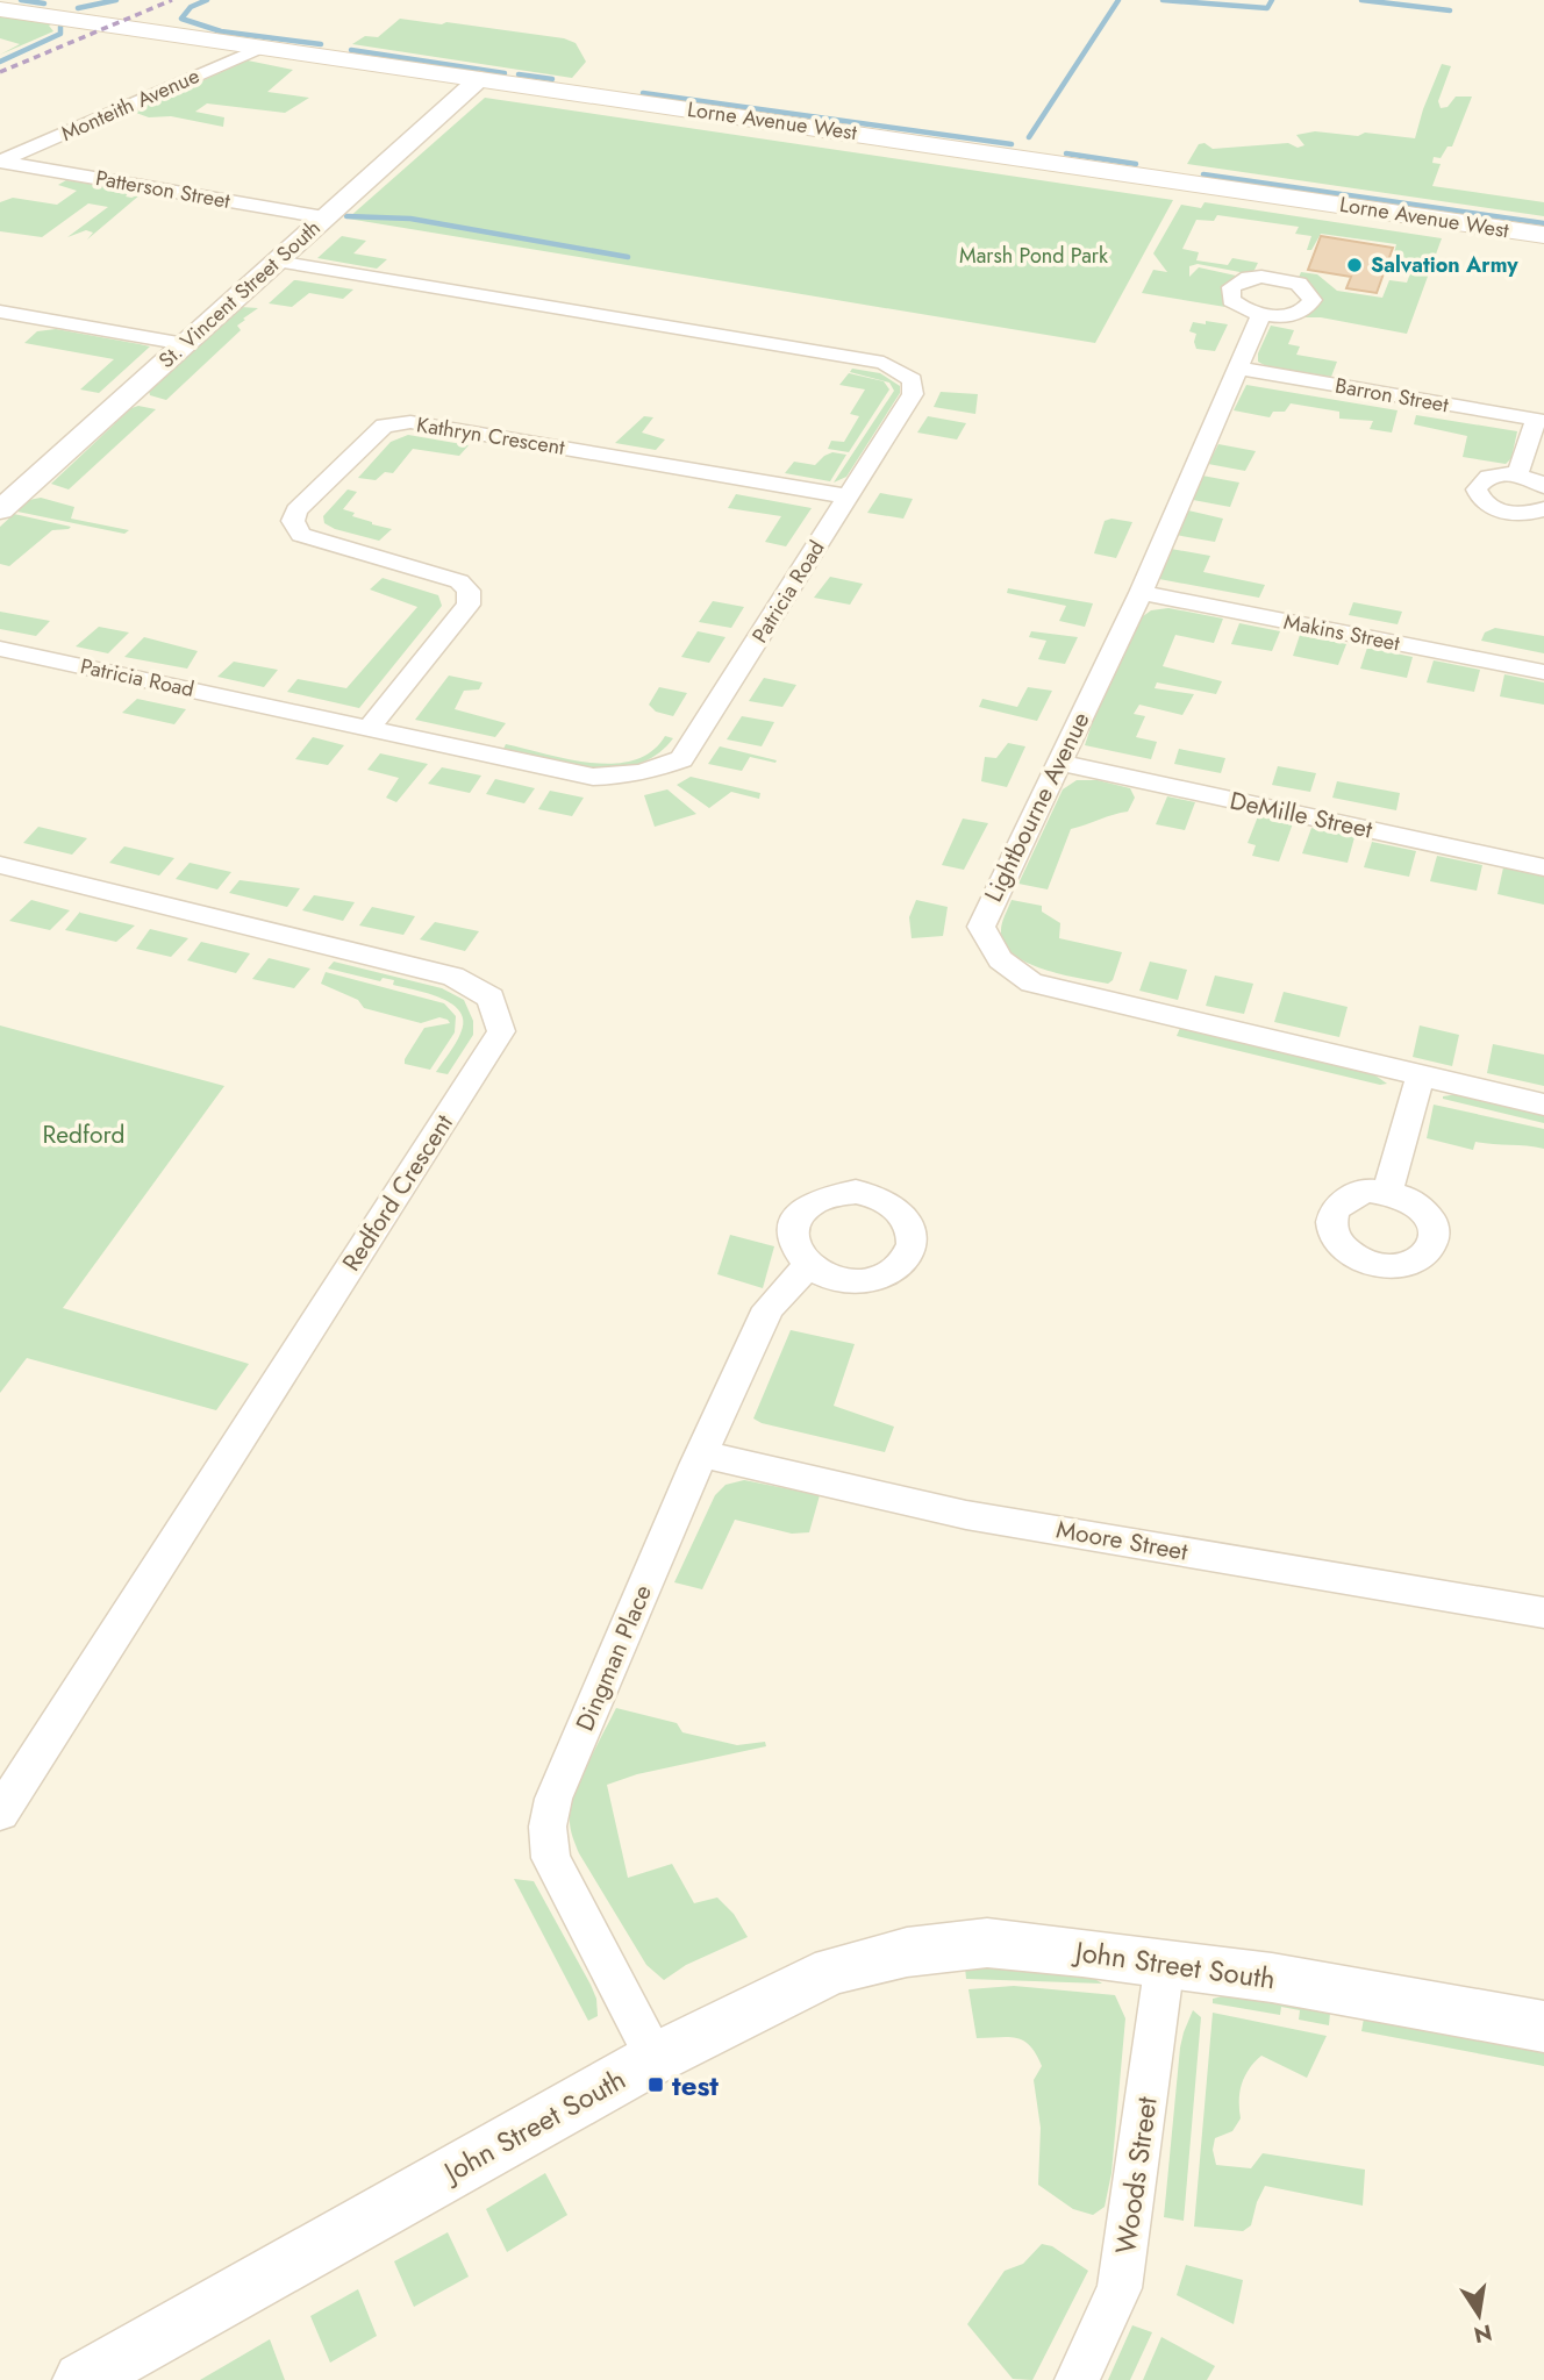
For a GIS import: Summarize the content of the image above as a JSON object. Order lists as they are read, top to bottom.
{
  "streets": {
    "main road": ["Lorne Avenue West"],
    "street": [
      "Monteith Avenue",
      "Patterson Street",
      "St. Vincent Street South",
      "Barron Street",
      "Kathryn Crescent",
      "Patricia Road",
      "Makins Street",
      "Lightbourne Avenue",
      "DeMille Street",
      "Redford Crescent",
      "Moore Street",
      "Dingman Place",
      "John Street South",
      "Woods Street"
    ]
  },
  "crossings": [
    ["Monteith Avenue", "Lorne Avenue West"],
    ["Monteith Avenue", "Patterson Street"],
    ["Lorne Avenue West", "St. Vincent Street South"],
    ["Patterson Street", "St. Vincent Street South"],
    ["St. Vincent Street South", "Patricia Road"],
    ["Barron Street", "Lightbourne Avenue"],
    ["Kathryn Crescent", "Patricia Road"],
    ["Makins Street", "Lightbourne Avenue"],
    ["Lightbourne Avenue", "DeMille Street"],
    ["Moore Street", "Dingman Place"],
    ["Dingman Place", "John Street South"],
    ["John Street South", "Woods Street"]
  ],
  "parks": ["Marsh Pond Park", "Redford"],
  "places": {
    "other": ["Salvation Army"],
    "transit": ["test"]
  },
  "north": "bottom"
}
